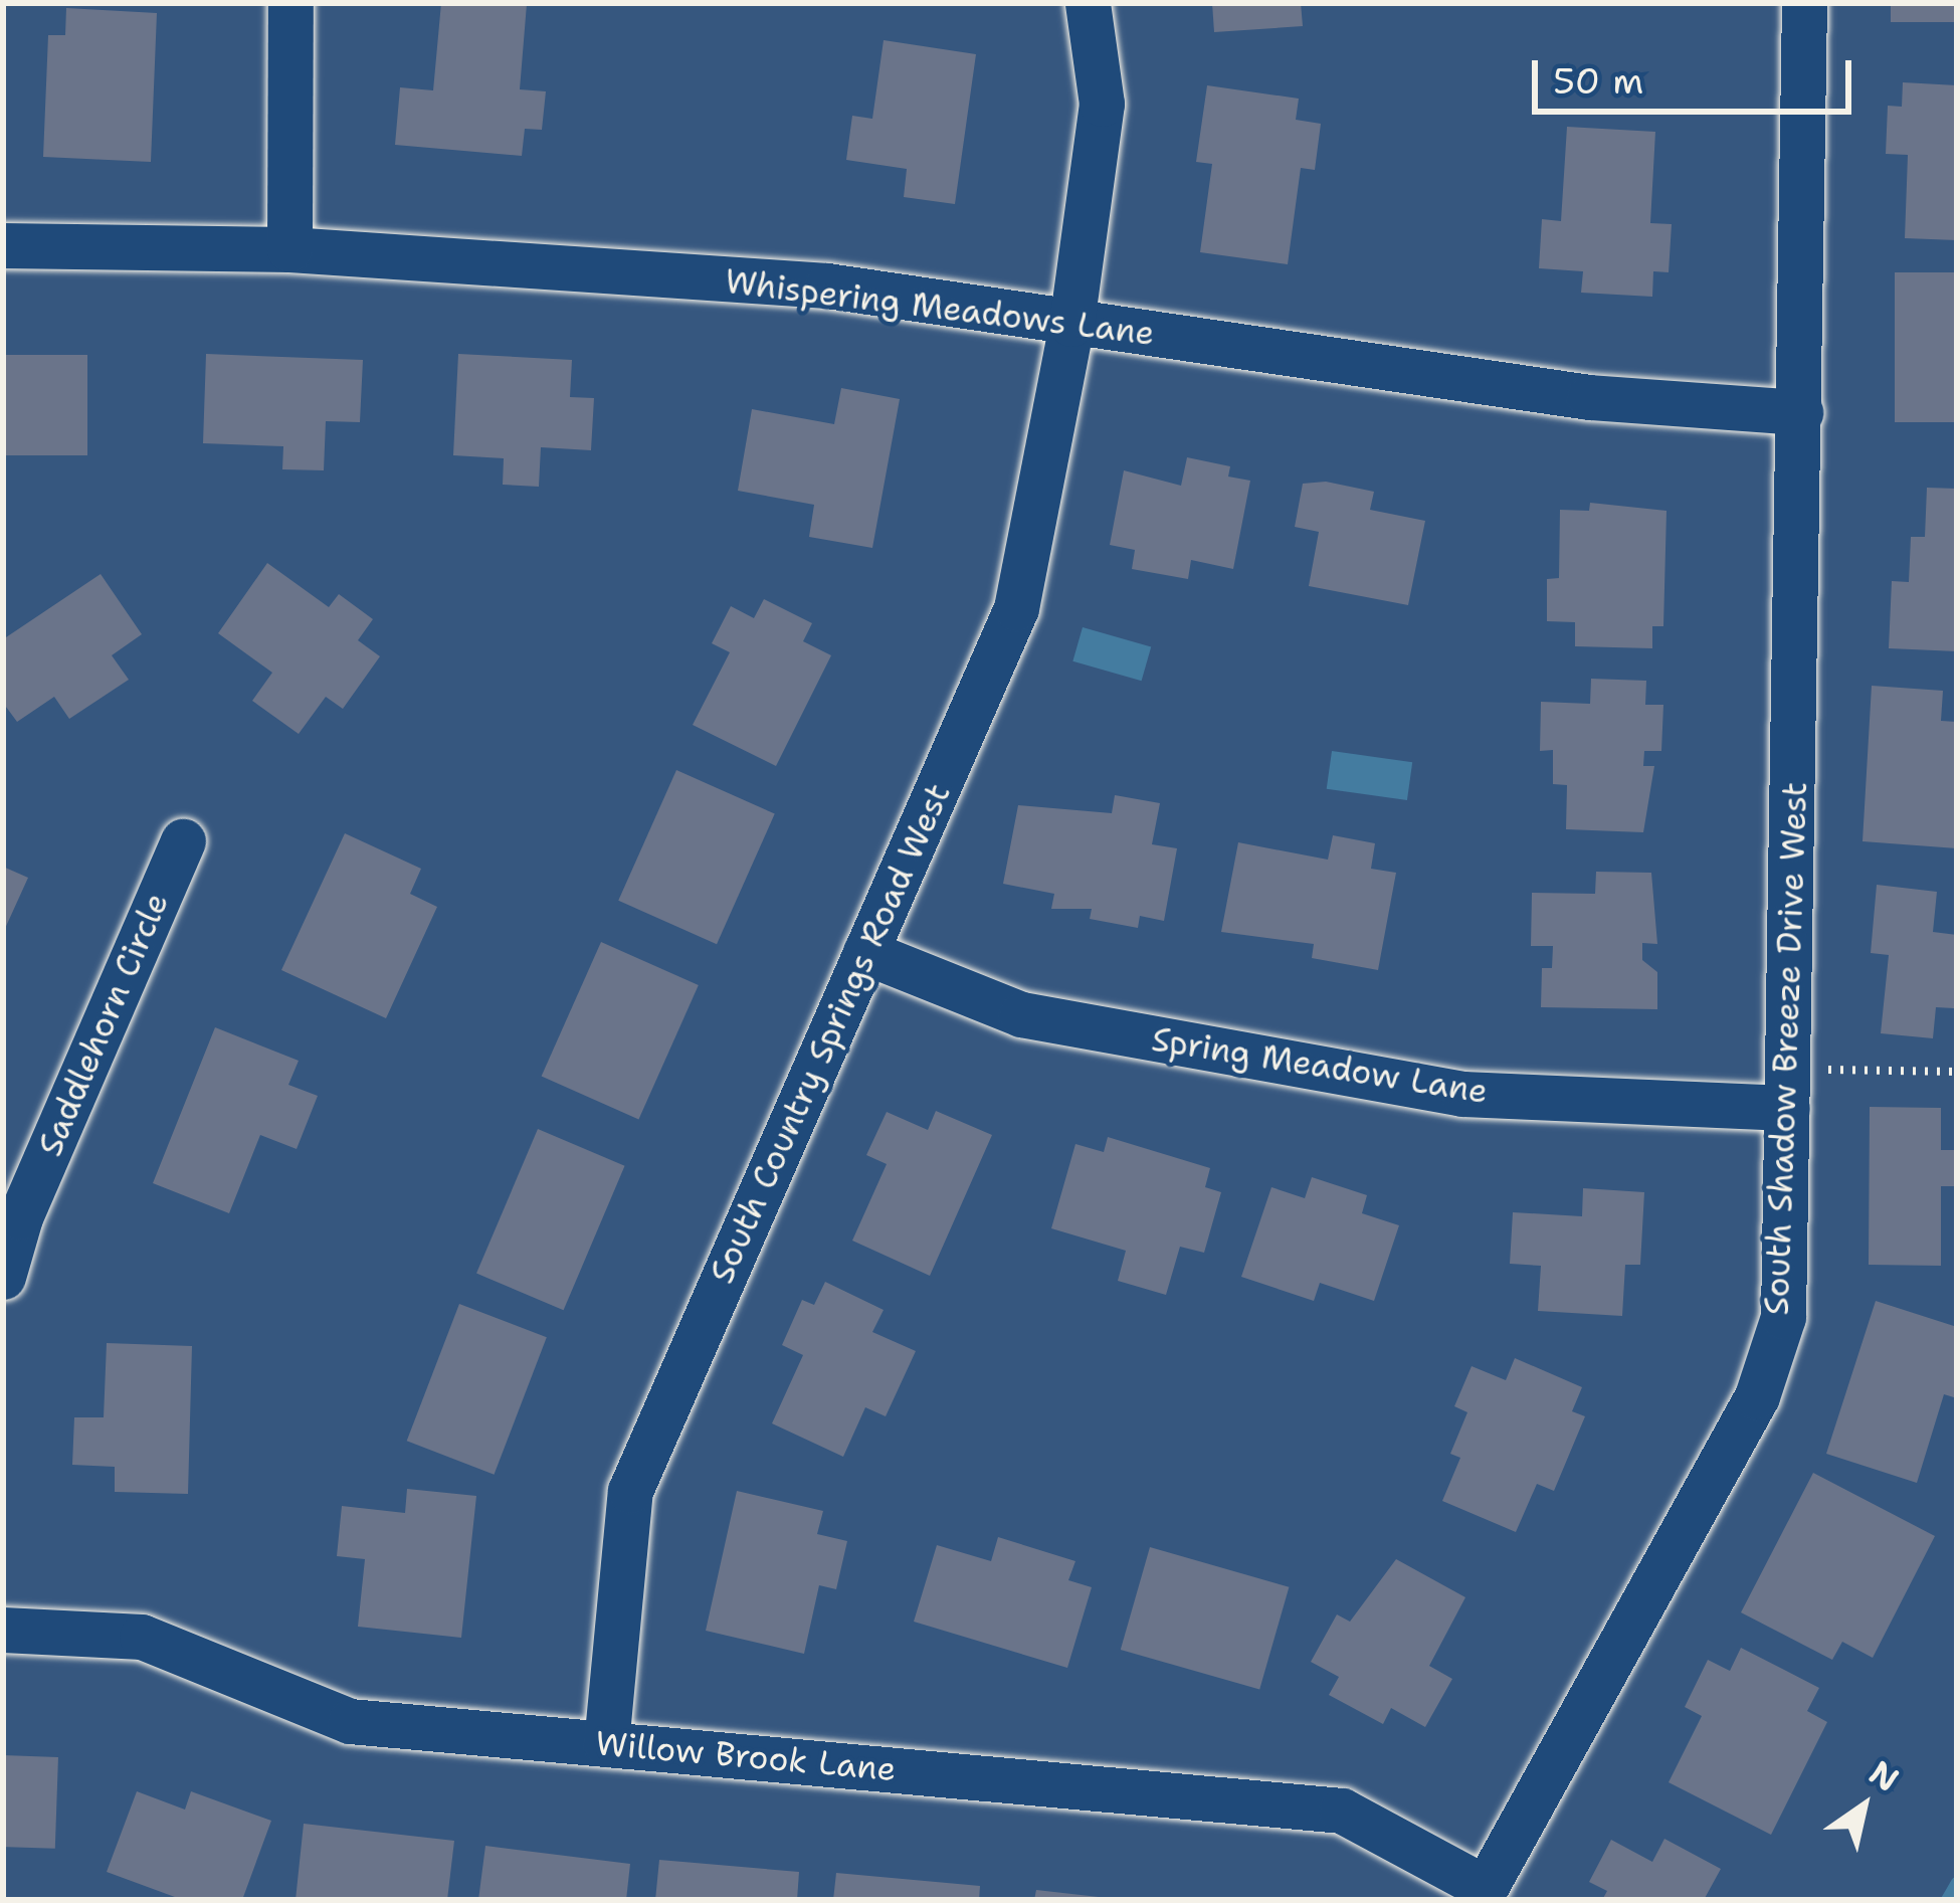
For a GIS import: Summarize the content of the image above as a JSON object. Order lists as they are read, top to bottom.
{
  "streets": {
    "street": [
      "Whispering Meadows Lane",
      "Saddlehorn Circle",
      "South Country Springs Road West",
      "South Shadow Breeze Drive West",
      "Spring Meadow Lane",
      "Willow Brook Lane"
    ]
  },
  "crossings": [
    ["Whispering Meadows Lane", "South Country Springs Road West"],
    ["Whispering Meadows Lane", "South Shadow Breeze Drive West"],
    ["South Country Springs Road West", "Spring Meadow Lane"],
    ["South Country Springs Road West", "Willow Brook Lane"],
    ["South Shadow Breeze Drive West", "Spring Meadow Lane"],
    ["South Shadow Breeze Drive West", "Willow Brook Lane"]
  ],
  "scale_bar": "50 m",
  "north": "top right"
}
